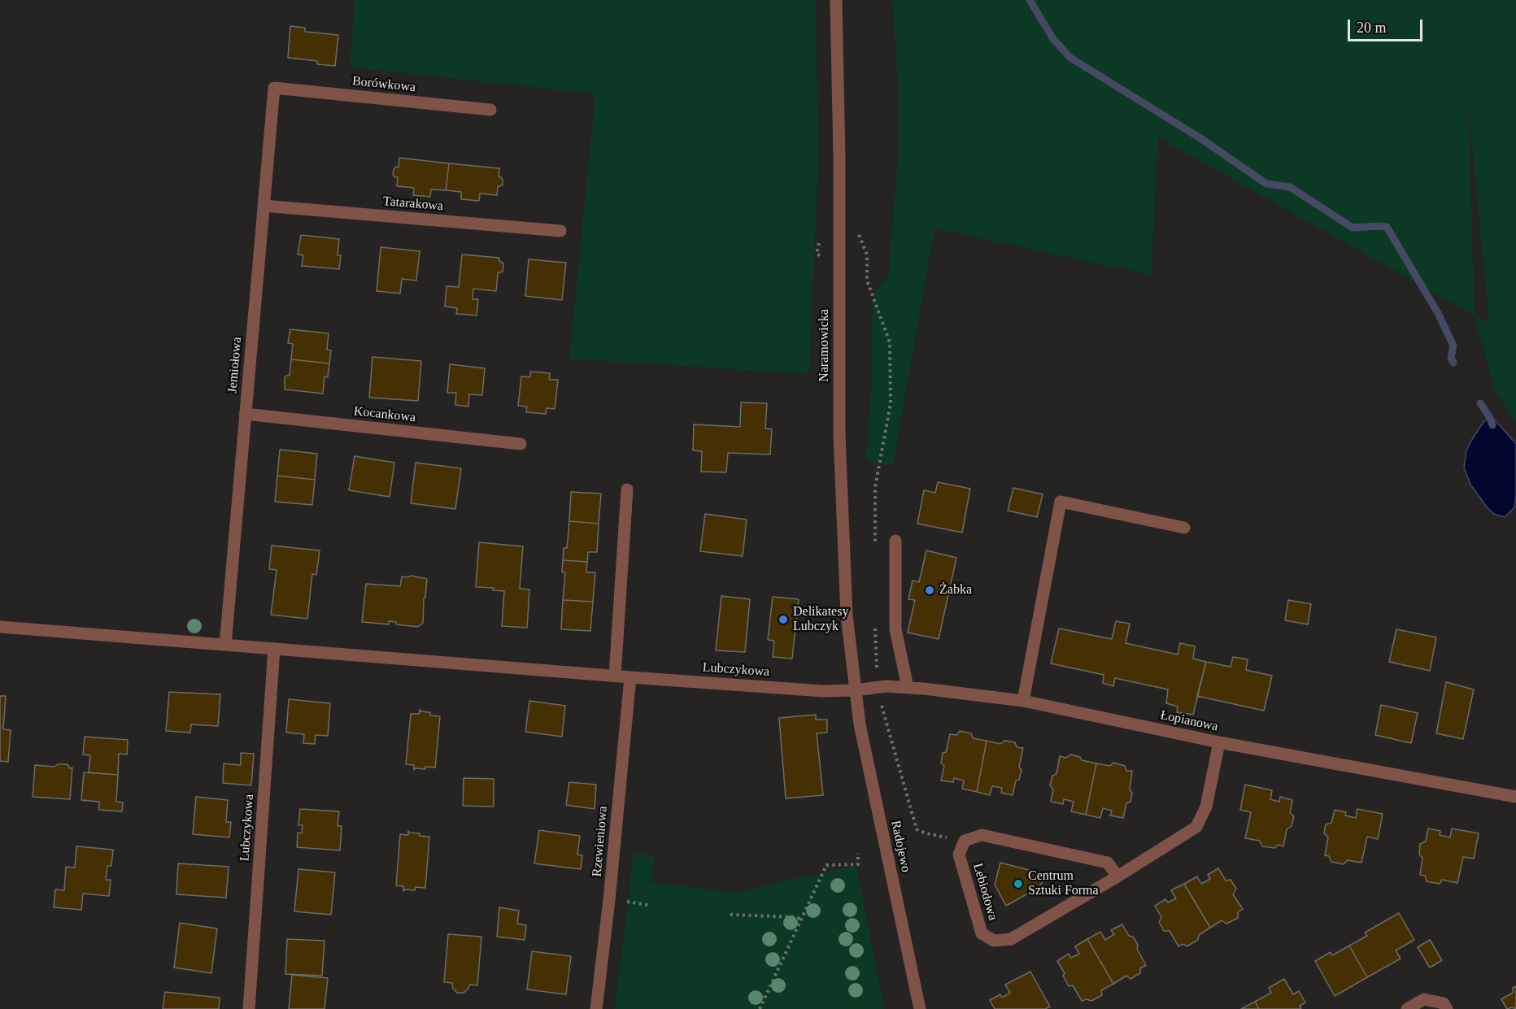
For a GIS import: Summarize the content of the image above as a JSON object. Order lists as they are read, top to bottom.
{
  "streets": {
    "street": [
      "Borówkowa",
      "Tatarakowa",
      "Naramowicka",
      "Jemiołowa",
      "Kocankowa",
      "Lubczykowa",
      "Łopianowa",
      "Rzewieniowa",
      "Radojewo",
      "Lebiodowa"
    ]
  },
  "crossings": [
    ["Borówkowa", "Jemiołowa"],
    ["Tatarakowa", "Jemiołowa"],
    ["Naramowicka", "Lubczykowa"],
    ["Naramowicka", "Łopianowa"],
    ["Naramowicka", "Radojewo"],
    ["Jemiołowa", "Kocankowa"],
    ["Jemiołowa", "Lubczykowa"],
    ["Lubczykowa", "Łopianowa"],
    ["Lubczykowa", "Rzewieniowa"],
    ["Lubczykowa", "Radojewo"],
    ["Łopianowa", "Radojewo"],
    ["Łopianowa", "Lebiodowa"]
  ],
  "places": ["Żabka", "Delikatesy Lubczyk", "Centrum Sztuki Forma"],
  "scale_bar": "20 m"
}
